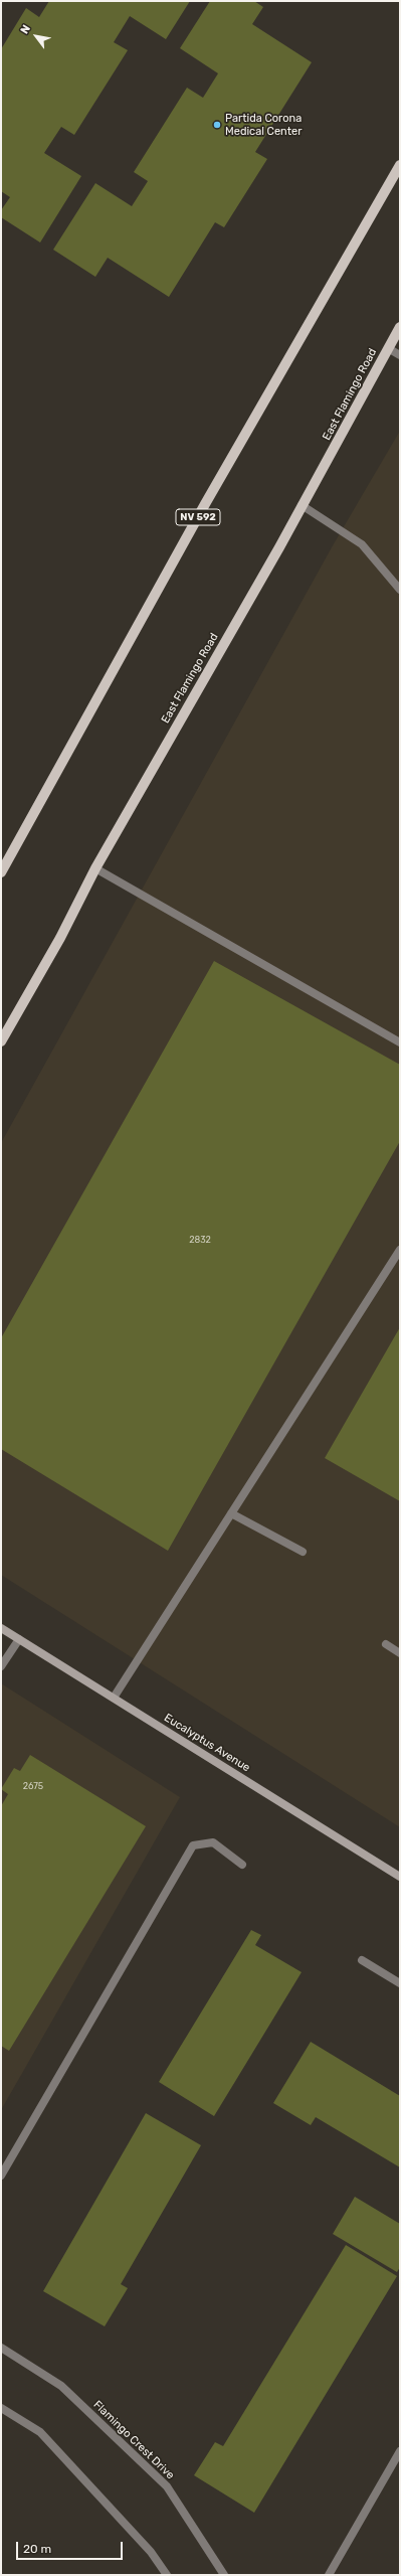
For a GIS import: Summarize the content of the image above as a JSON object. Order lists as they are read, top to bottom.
{
  "streets": {
    "main road": ["East Flamingo Road", "NV 592"],
    "street": ["Eucalyptus Avenue", "Flamingo Crest Drive"]
  },
  "places": ["Partida Corona Medical Center"],
  "house_numbers": ["2832", "2675"],
  "scale_bar": "20 m",
  "north": "top left"
}
